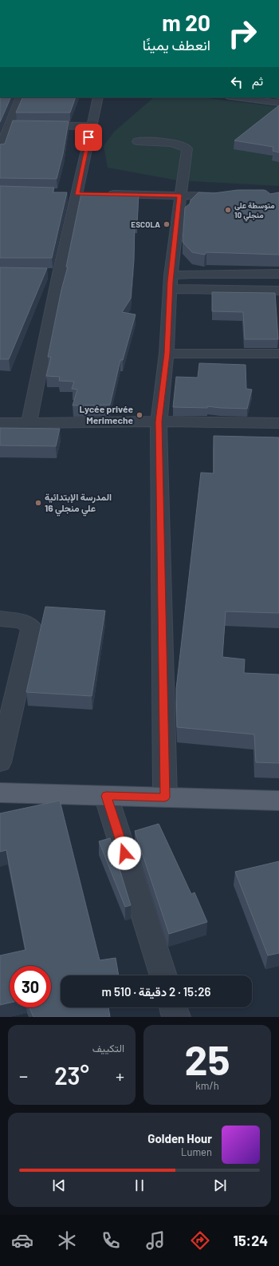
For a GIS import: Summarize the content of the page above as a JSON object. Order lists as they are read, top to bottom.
{
  "places": [
    "متوسطة علي منجلي 10",
    "ESCOLA",
    "Lycée privée Merimeche",
    "المدرسة الإبتدائية علي منجلي 16"
  ],
  "page": {
    "turn": ["20 m", "انعطف يمينًا"],
    "then": "ثم",
    "limit": "30",
    "trip": "15:26 · 2 دقيقة · 510 m",
    "tile": [
      ["25", "km/h"],
      "التكييف"
    ],
    "heat": ["−", "23°", "+"],
    "song": ["Golden Hour", "Lumen"],
    "tabs": "15:24"
  }
}
